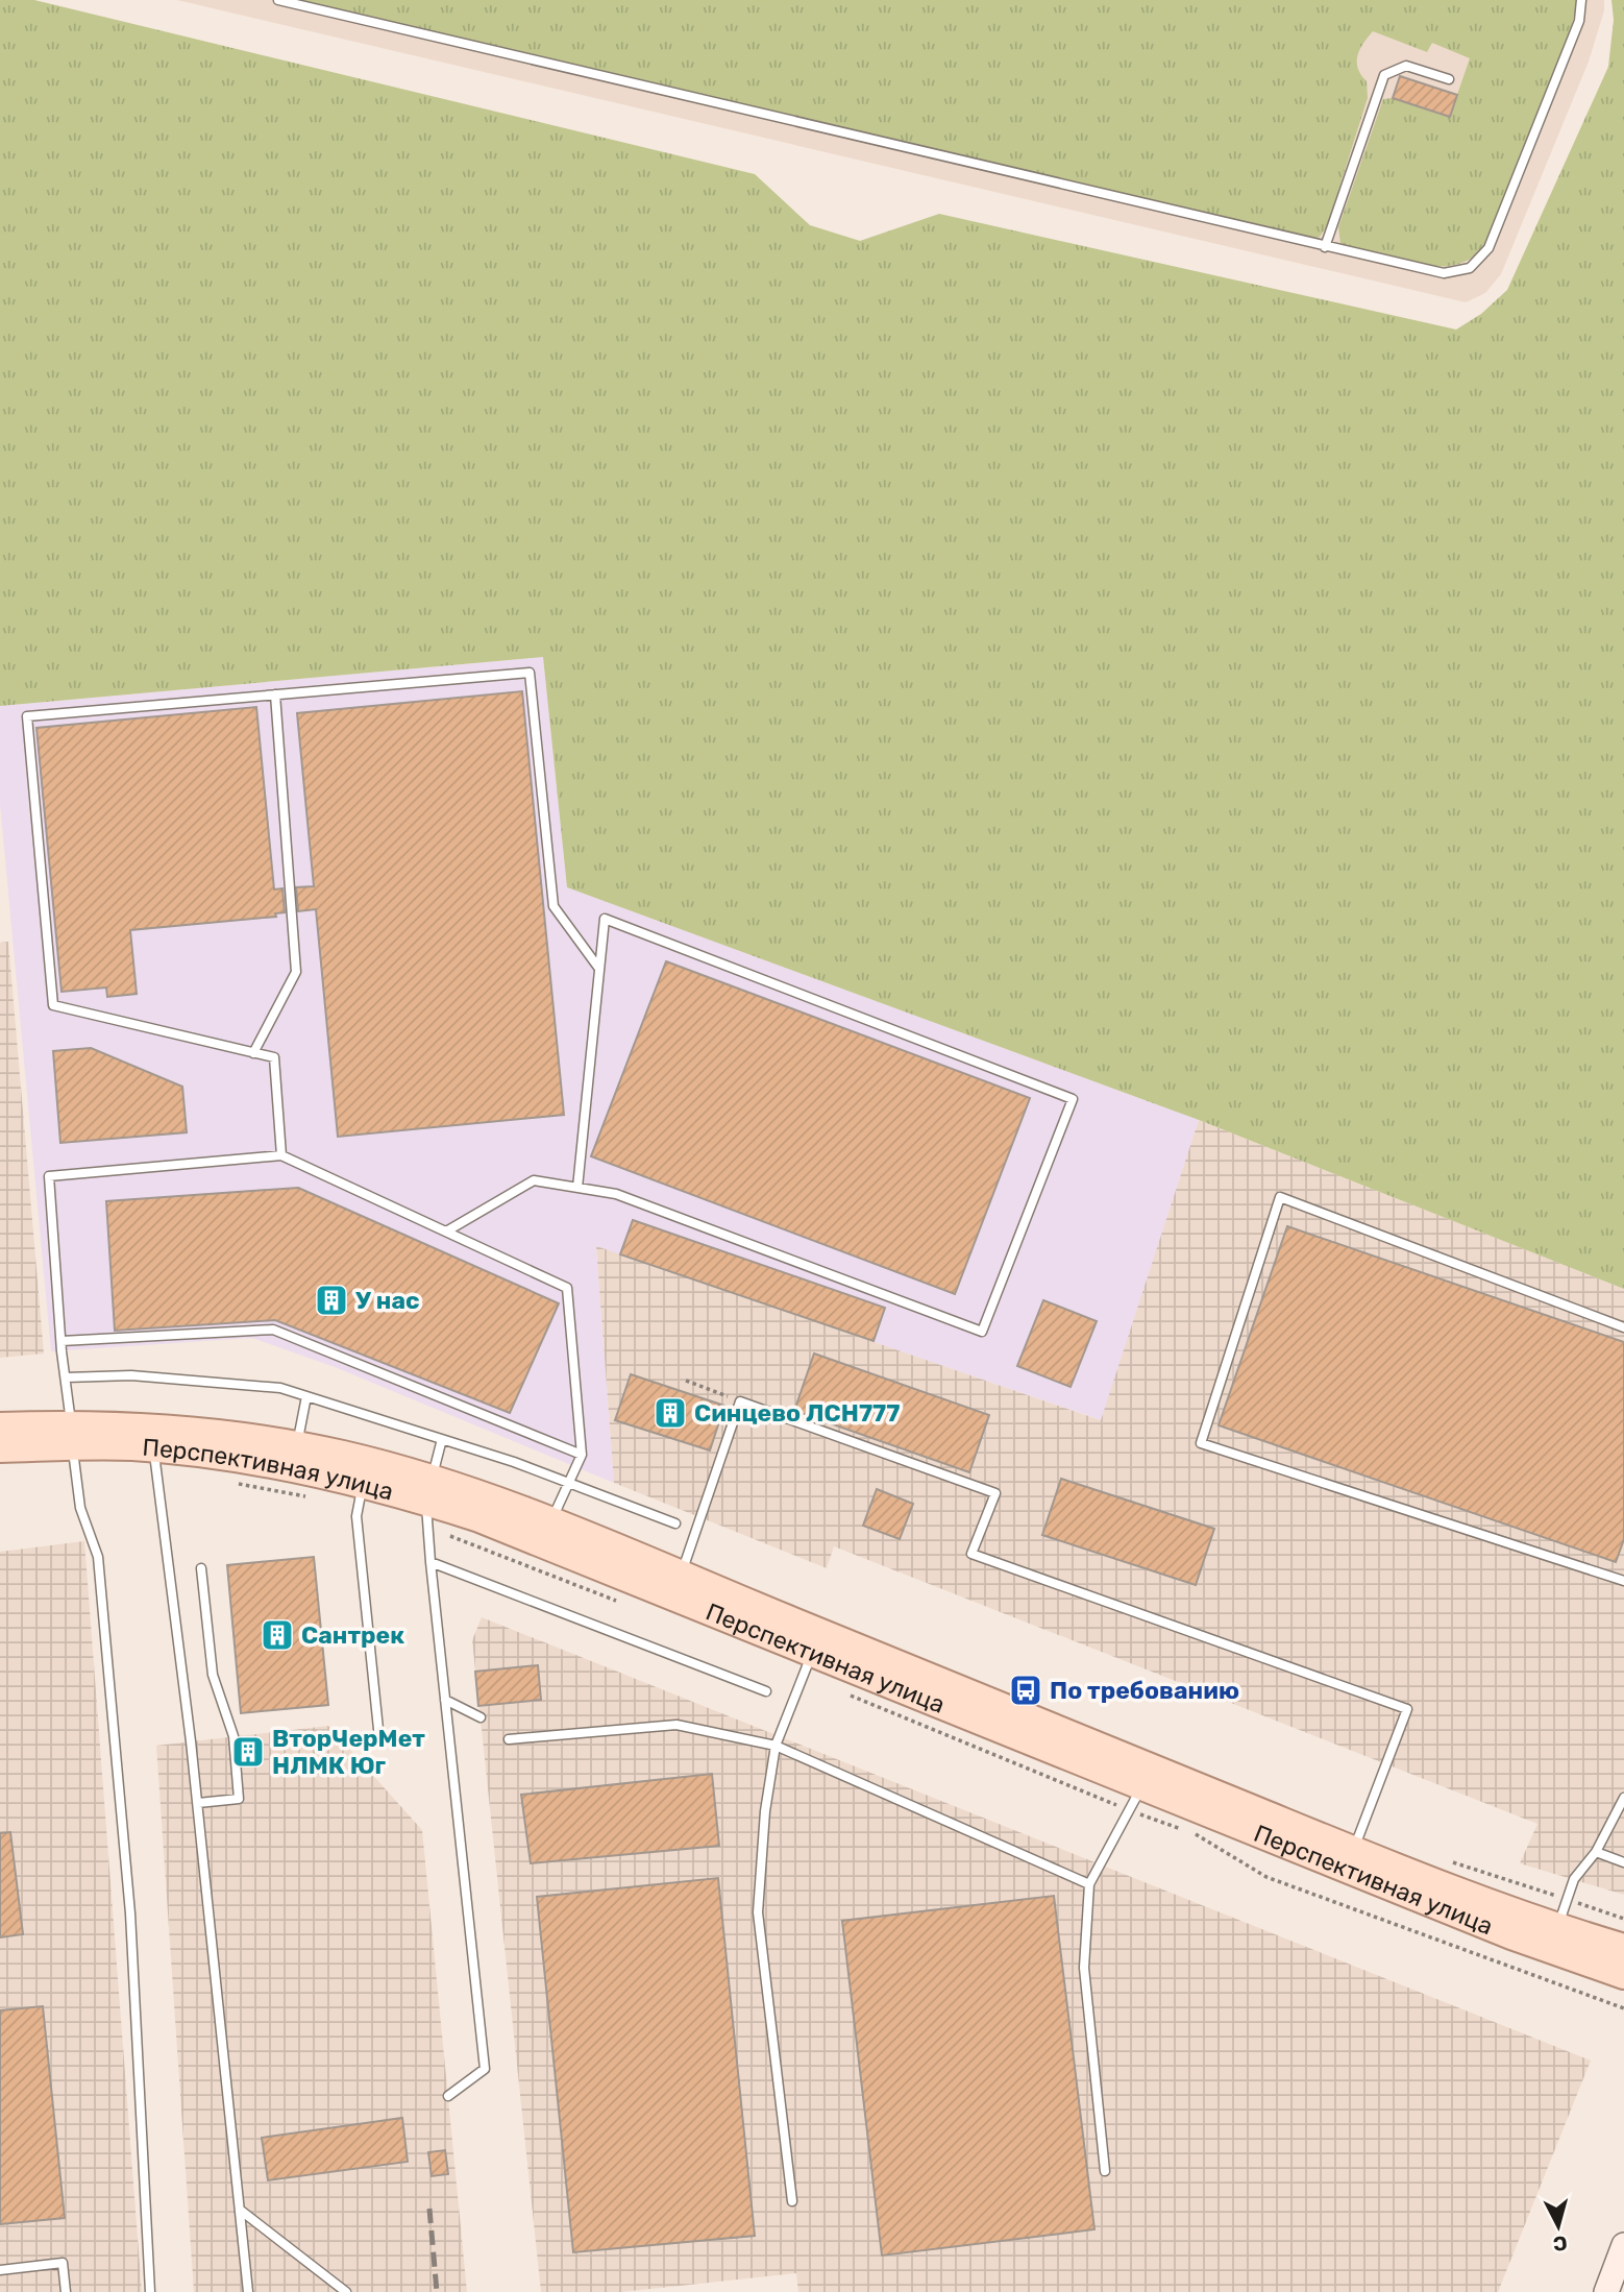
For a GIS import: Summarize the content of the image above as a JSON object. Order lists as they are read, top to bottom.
{
  "streets": {
    "main road": ["Перспективная улица"]
  },
  "places": {
    "building": [
      "У нас",
      "Синцево ЛСН777",
      "Сантрек",
      "ВторЧерМет НЛМК Юг"
    ],
    "bus stop": ["По требованию"]
  },
  "north": "bottom"
}
